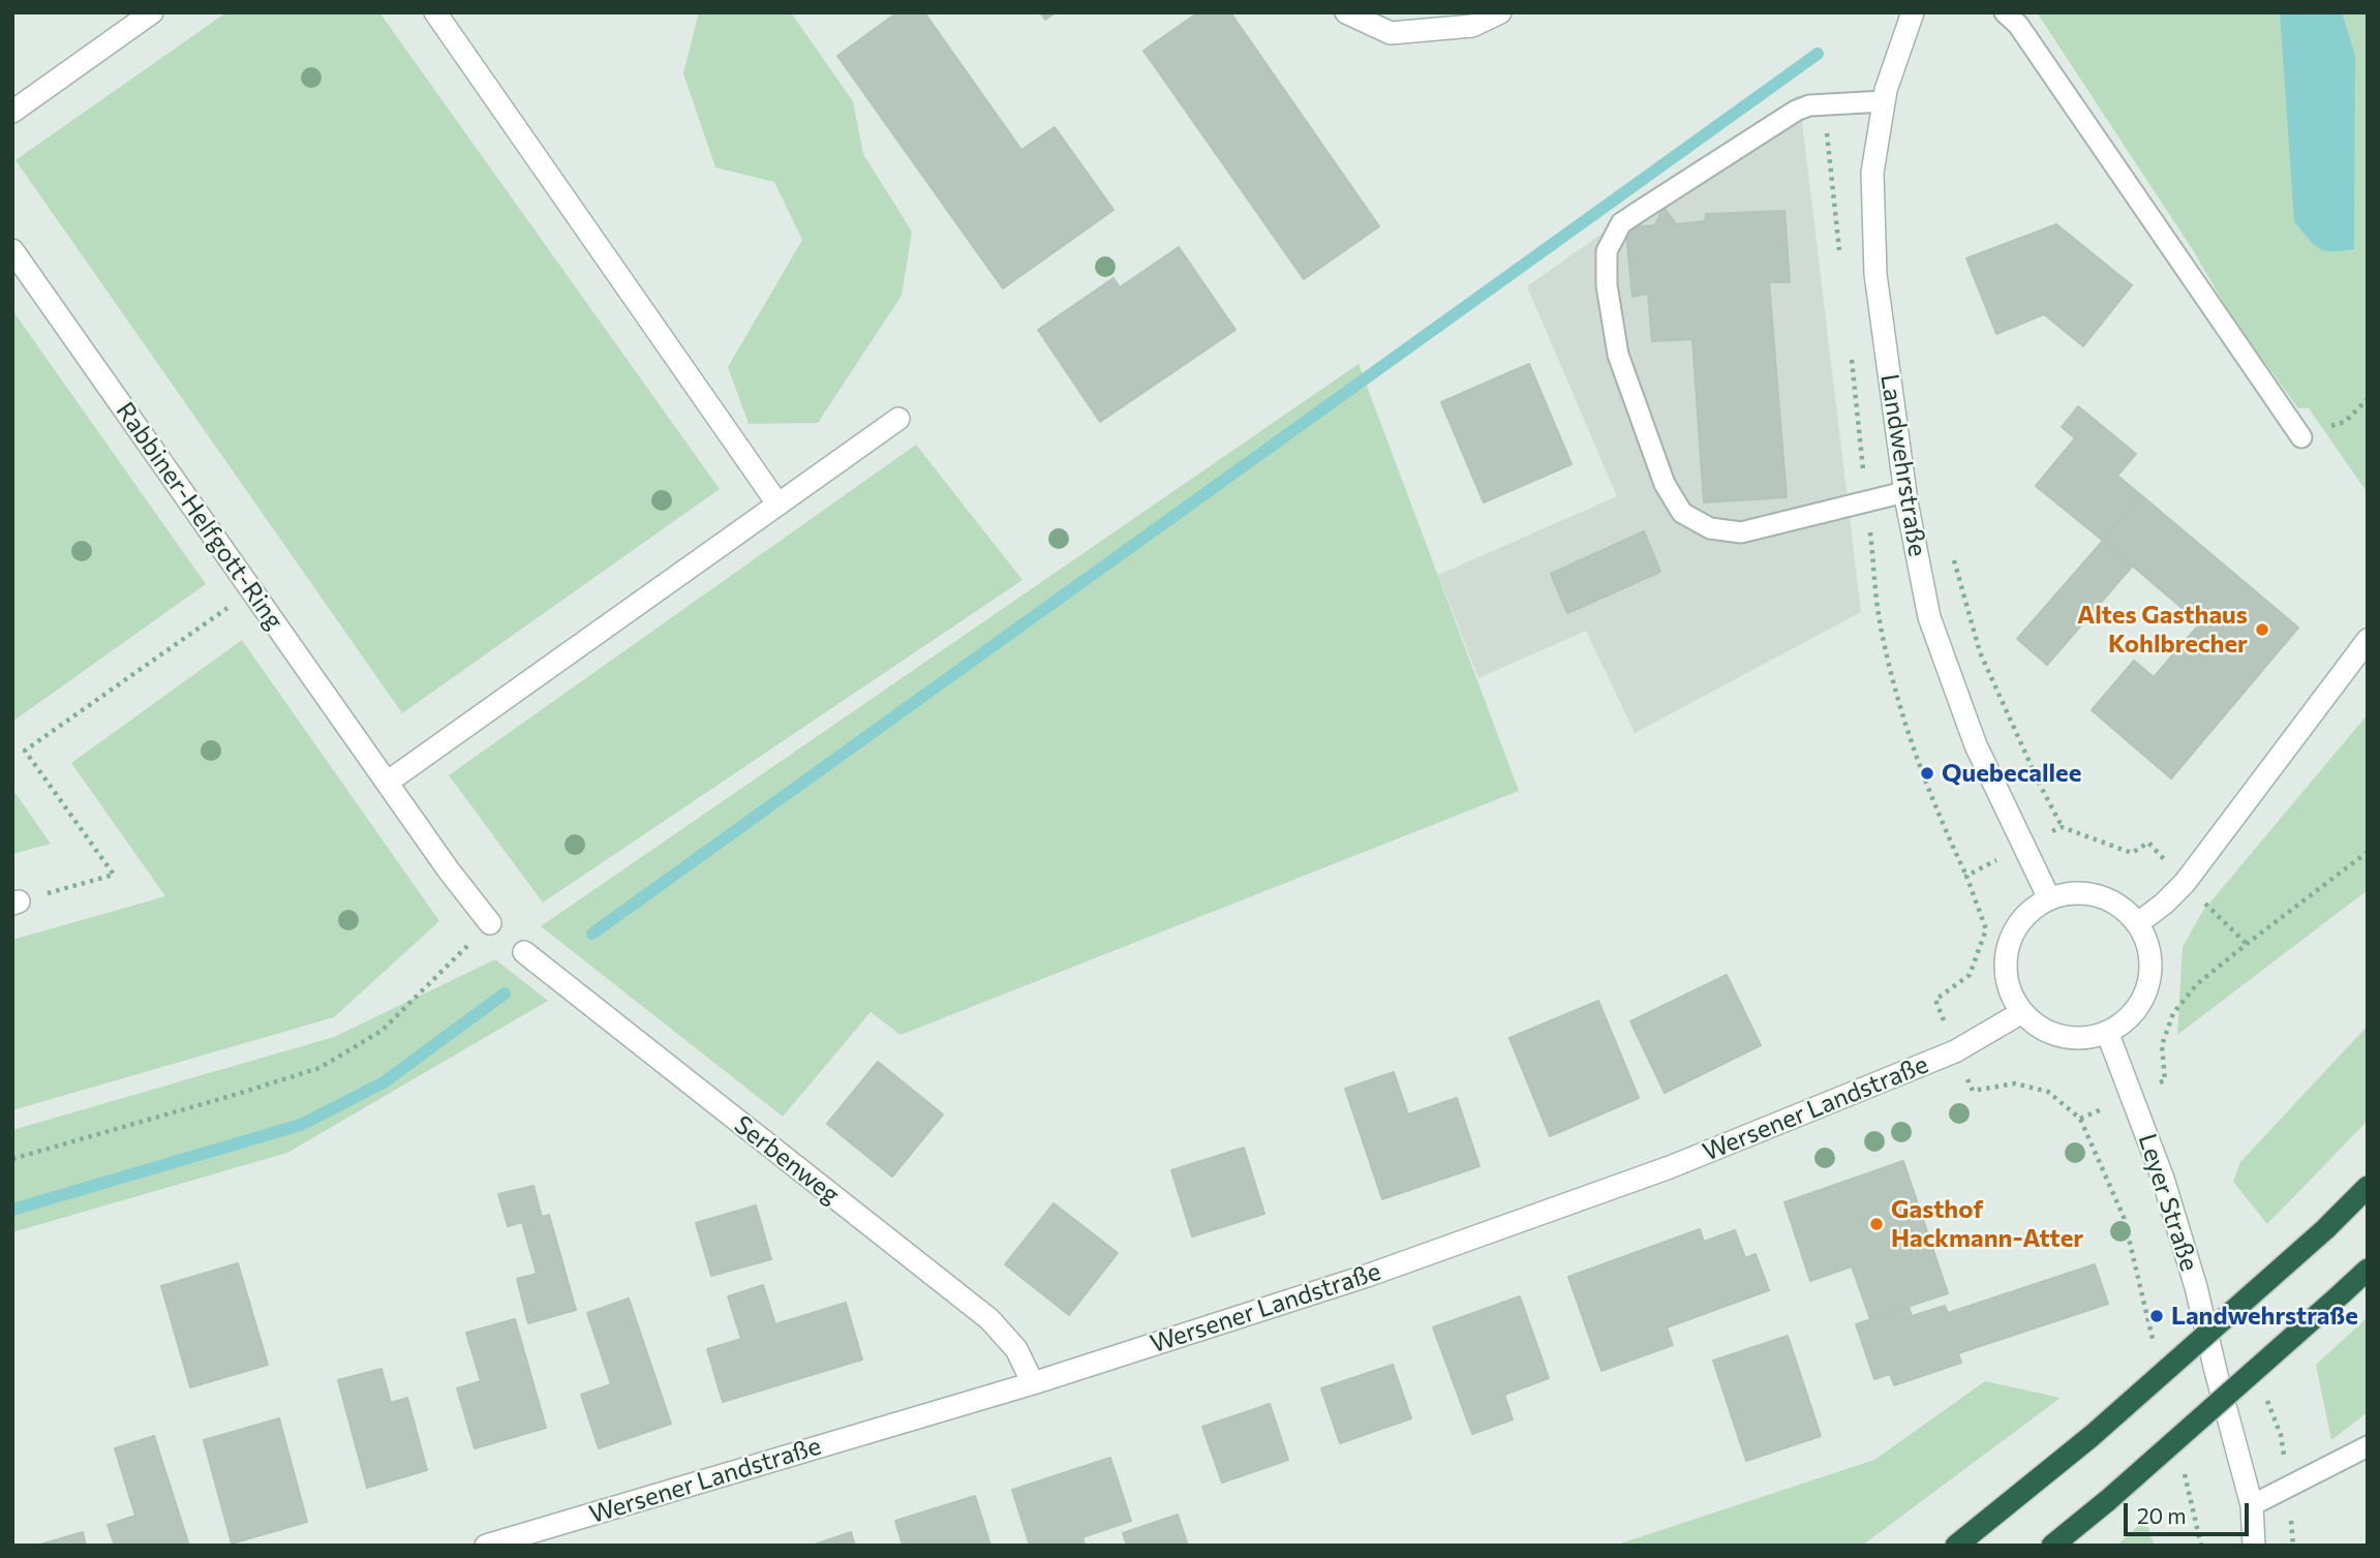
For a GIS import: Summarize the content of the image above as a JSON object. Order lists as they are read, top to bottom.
{
  "streets": {
    "street": [
      "Landwehrstraße",
      "Rabbiner-Helfgott-Ring",
      "Wersener Landstraße",
      "Serbenweg",
      "Leyer Straße"
    ]
  },
  "crossings": [
    ["Landwehrstraße", "Wersener Landstraße"],
    ["Landwehrstraße", "Leyer Straße"],
    ["Wersener Landstraße", "Serbenweg"],
    ["Wersener Landstraße", "Leyer Straße"]
  ],
  "places": [
    "Altes Gasthaus Kohlbrecher",
    "Quebecallee",
    "Gasthof Hackmann-Atter",
    "Landwehrstraße"
  ],
  "scale_bar": "20 m"
}
